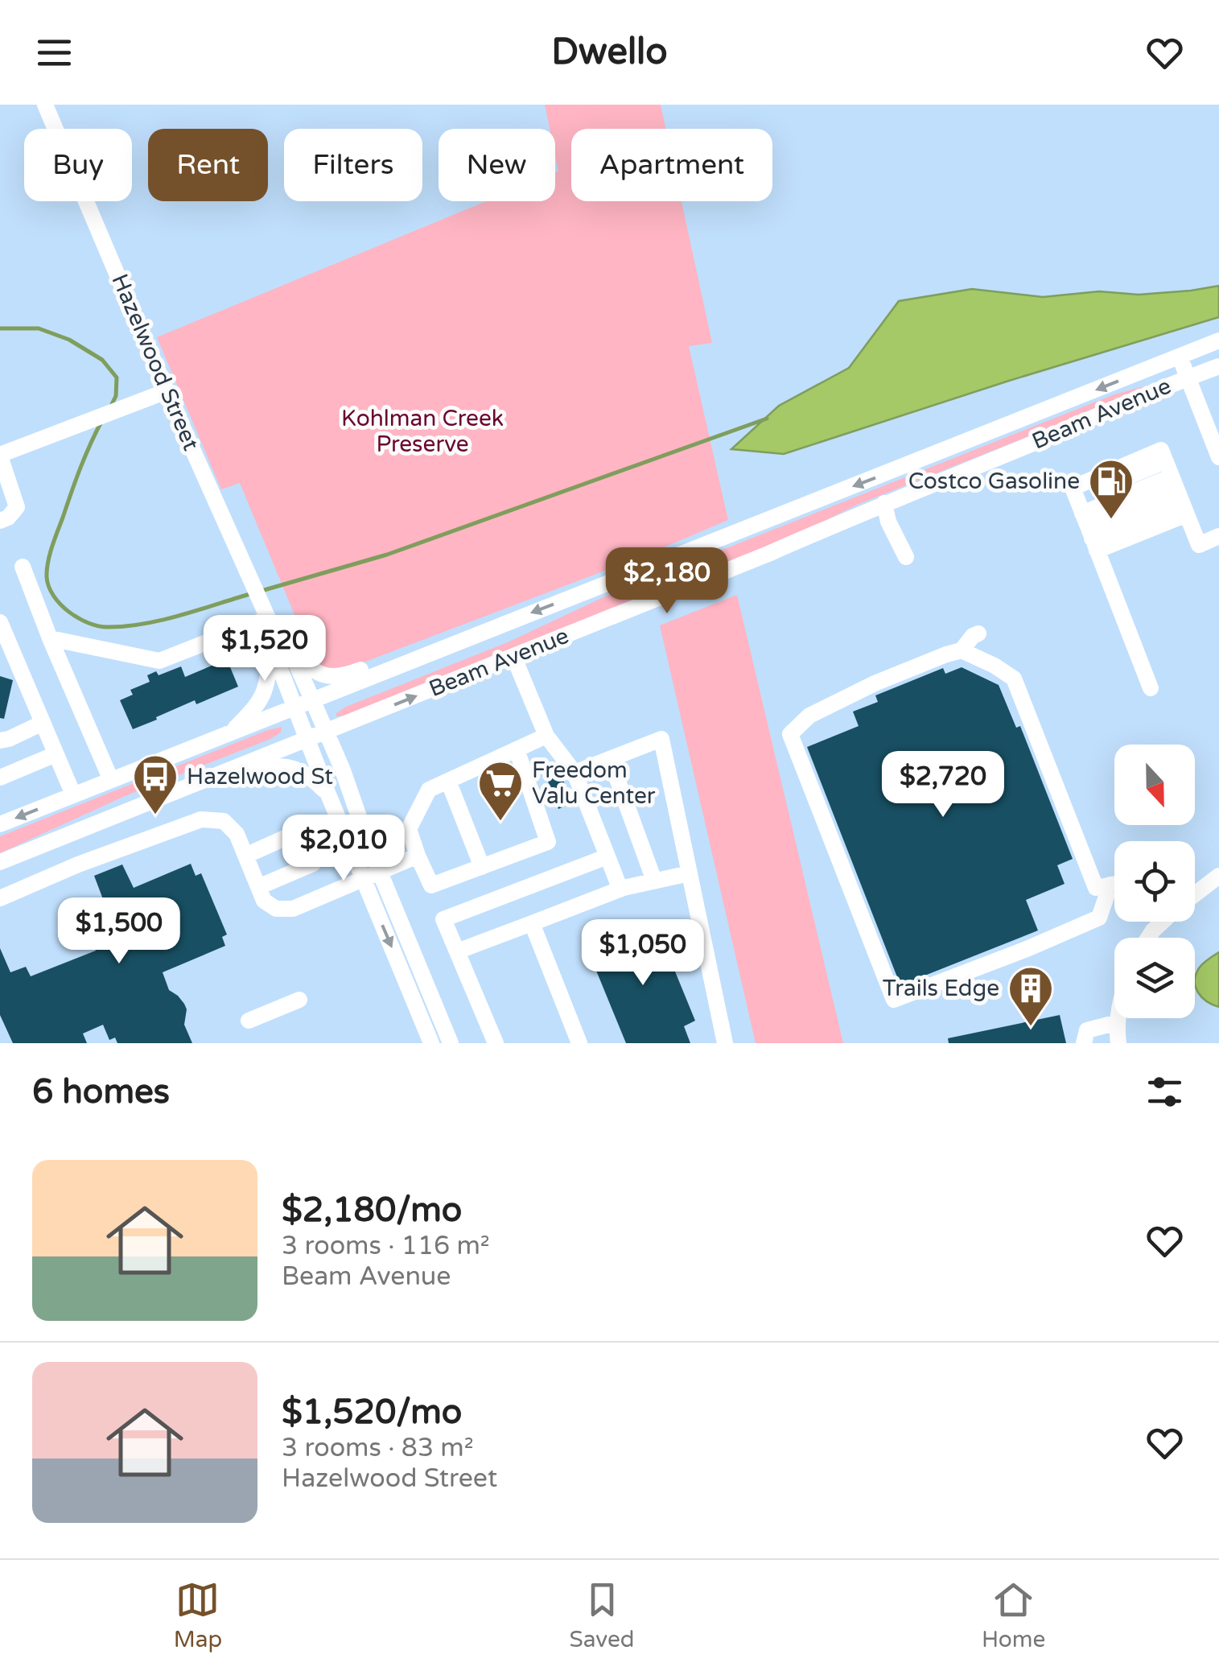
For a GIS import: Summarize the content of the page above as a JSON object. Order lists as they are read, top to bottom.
{
  "streets": {
    "street": ["Hazelwood Street", "Beam Avenue"]
  },
  "crossings": [
    ["Hazelwood Street", "Beam Avenue"]
  ],
  "parks": ["Kohlman Creek Preserve"],
  "places": {
    "fuel station": ["Costco Gasoline"],
    "bus stop": ["Hazelwood St"],
    "supermarket": ["Freedom Valu Center"],
    "building": ["Trails Edge"]
  },
  "north": "bottom",
  "page": {
    "header": "Dwello",
    "chip": [
      "Buy",
      "Rent",
      "Filters",
      "New",
      "Apartment"
    ],
    "price": [
      "$2,180",
      "$1,520",
      "$2,720",
      "$2,010",
      "$1,500",
      "$1,050"
    ],
    "heading": "6 homes",
    "list": [
      {
        "name": "$2,180/mo",
        "note": "3 rooms · 116 m² · Beam Avenue"
      },
      {
        "name": "$1,520/mo",
        "note": "3 rooms · 83 m² · Hazelwood Street"
      }
    ],
    "tabs": ["Map", "Saved", "Home"]
  }
}
